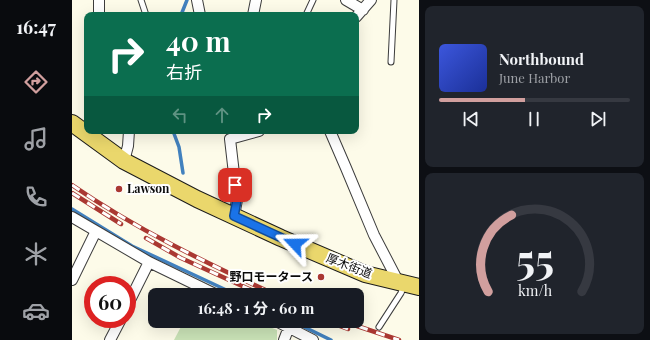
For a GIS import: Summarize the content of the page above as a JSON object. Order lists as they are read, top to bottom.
{
  "streets": {
    "main road": ["厚木街道"]
  },
  "places": ["Lawson", "野口モータース"],
  "page": {
    "tabs": "16:47",
    "turn": ["40 m", "右折"],
    "song": ["Northbound", "June Harbor"],
    "limit": "60",
    "trip": "16:48 · 1 分 · 60 m",
    "gauge": ["55", "km/h"]
  }
}
